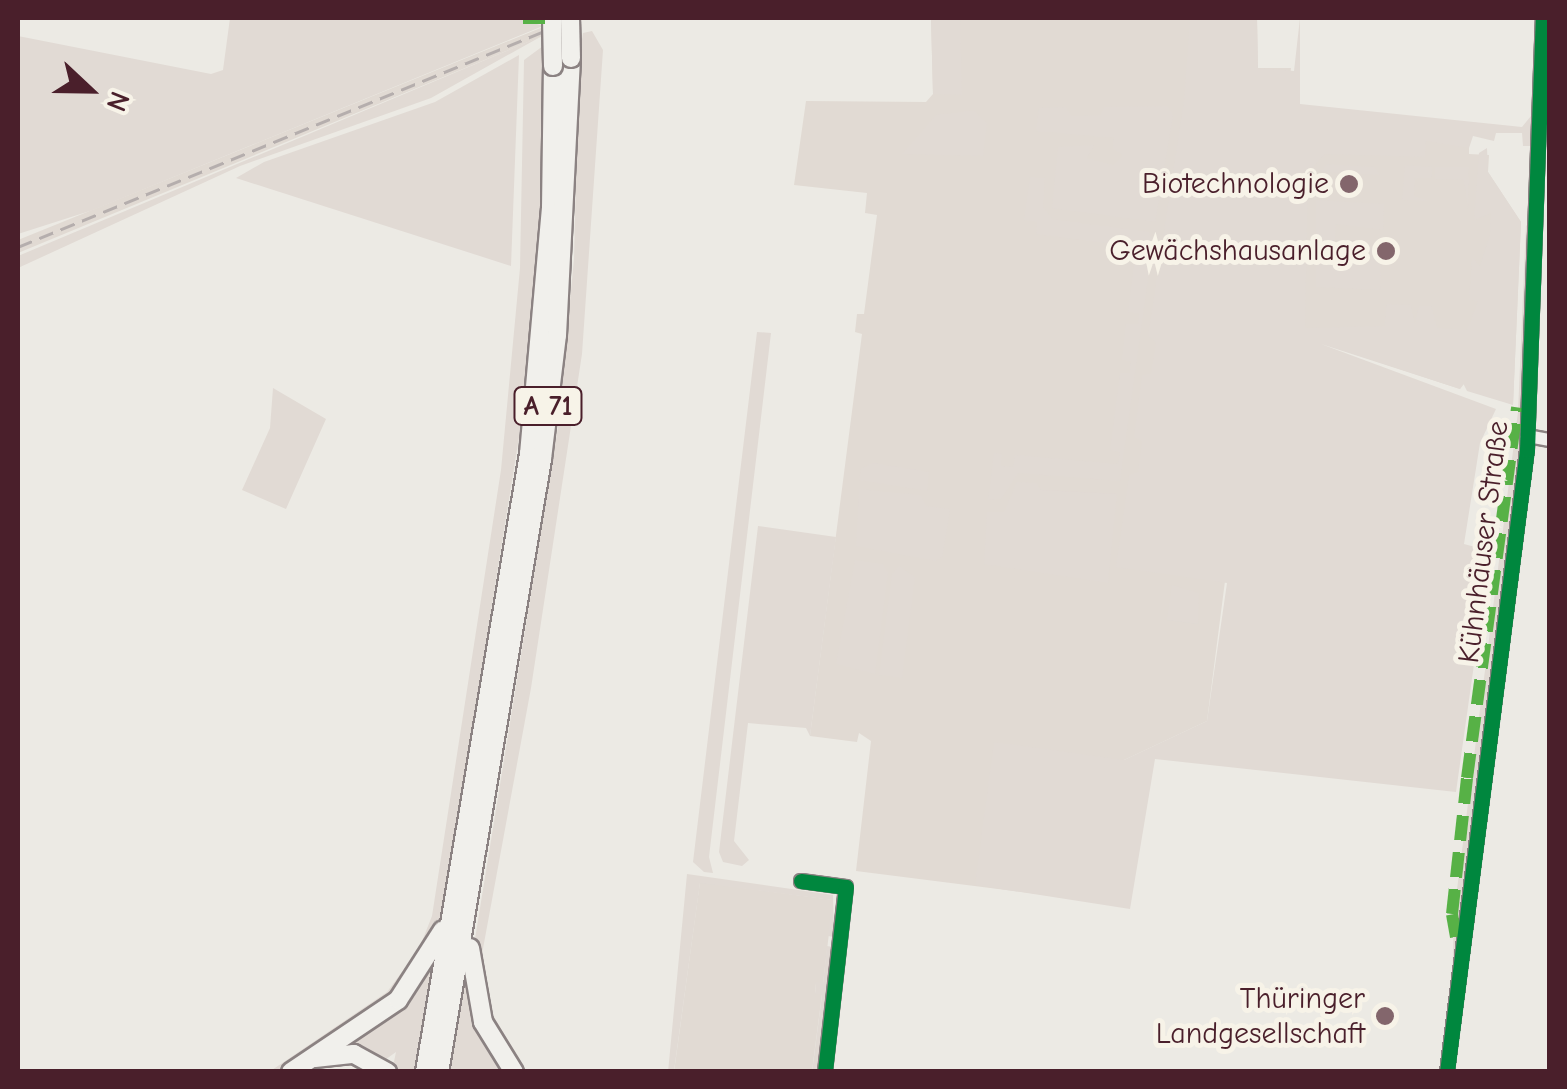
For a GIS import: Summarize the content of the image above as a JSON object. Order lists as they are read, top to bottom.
{
  "streets": {
    "highway": ["A 71"],
    "street": ["Kühnhäuser Straße"]
  },
  "places": ["Biotechnologie", "Gewächshausanlage", "Thüringer Landgesellschaft"],
  "north": "right"
}
